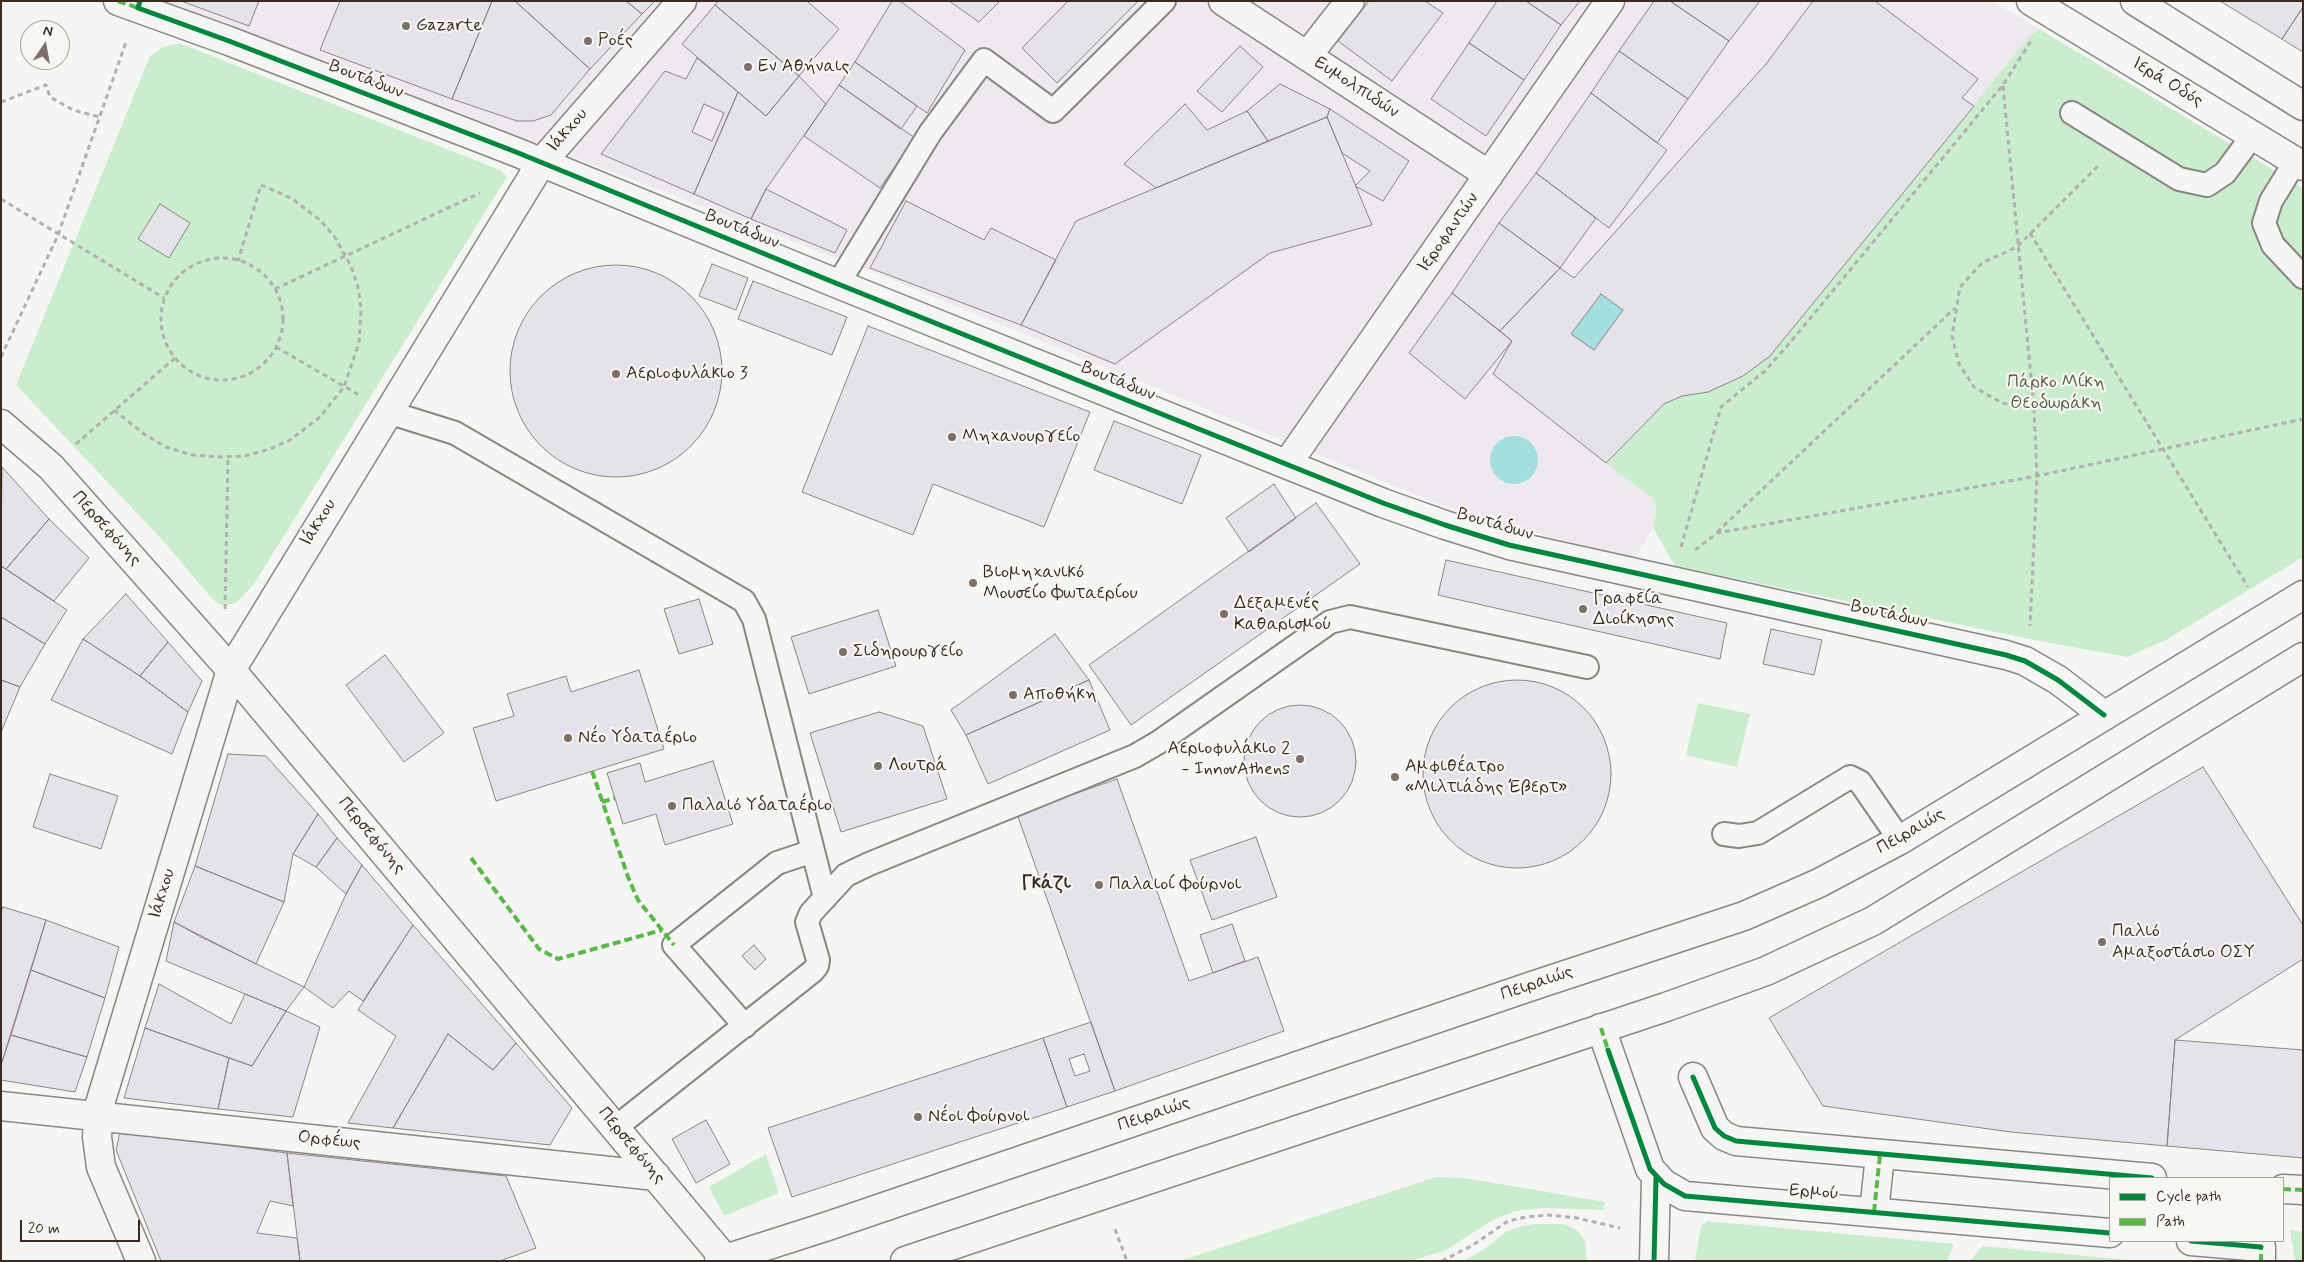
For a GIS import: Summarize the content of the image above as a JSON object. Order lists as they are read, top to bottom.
{
  "streets": {
    "street": [
      "Βουτάδων",
      "Ιερά Οδός",
      "Ευμολπιδών",
      "Ιάκχου",
      "Ιεροφαντών",
      "Περσεφόνης",
      "Πειραιώς",
      "Ορφέως",
      "Ερμού"
    ]
  },
  "crossings": [
    ["Βουτάδων", "Ιάκχου"],
    ["Βουτάδων", "Ιεροφαντών"],
    ["Βουτάδων", "Πειραιώς"],
    ["Ευμολπιδών", "Ιεροφαντών"],
    ["Ιάκχου", "Περσεφόνης"],
    ["Ιάκχου", "Ορφέως"],
    ["Περσεφόνης", "Πειραιώς"],
    ["Περσεφόνης", "Ορφέως"]
  ],
  "districts": ["Γκάζι"],
  "parks": ["Πάρκο Μίκη Θεοδωράκη"],
  "places": [
    "Gazarte",
    "Ροές",
    "Εν Αθήναις",
    "Αεριοφυλάκιο 3",
    "Μηχανουργείο",
    "Βιομηχανικό Μουσείο Φωταερίου",
    "Γραφεία Διοίκησης",
    "Δεξαμενές Καθαρισμού",
    "Σιδηρουργείο",
    "Αποθήκη",
    "Νέο Υδαταέριο",
    "Αεριοφυλάκιο 2 - InnovAthens",
    "Λουτρά",
    "Αμφιθέατρο «Μιλτιάδης Έβερτ»",
    "Παλαιό Υδαταέριο",
    "Παλαιοί Φούρνοι",
    "Παλιό Αμαξοστάσιο ΟΣΥ",
    "Νέοι Φούρνοι"
  ],
  "legend": ["Cycle path", "Path"],
  "scale_bar": "20 m",
  "north": "top"
}
